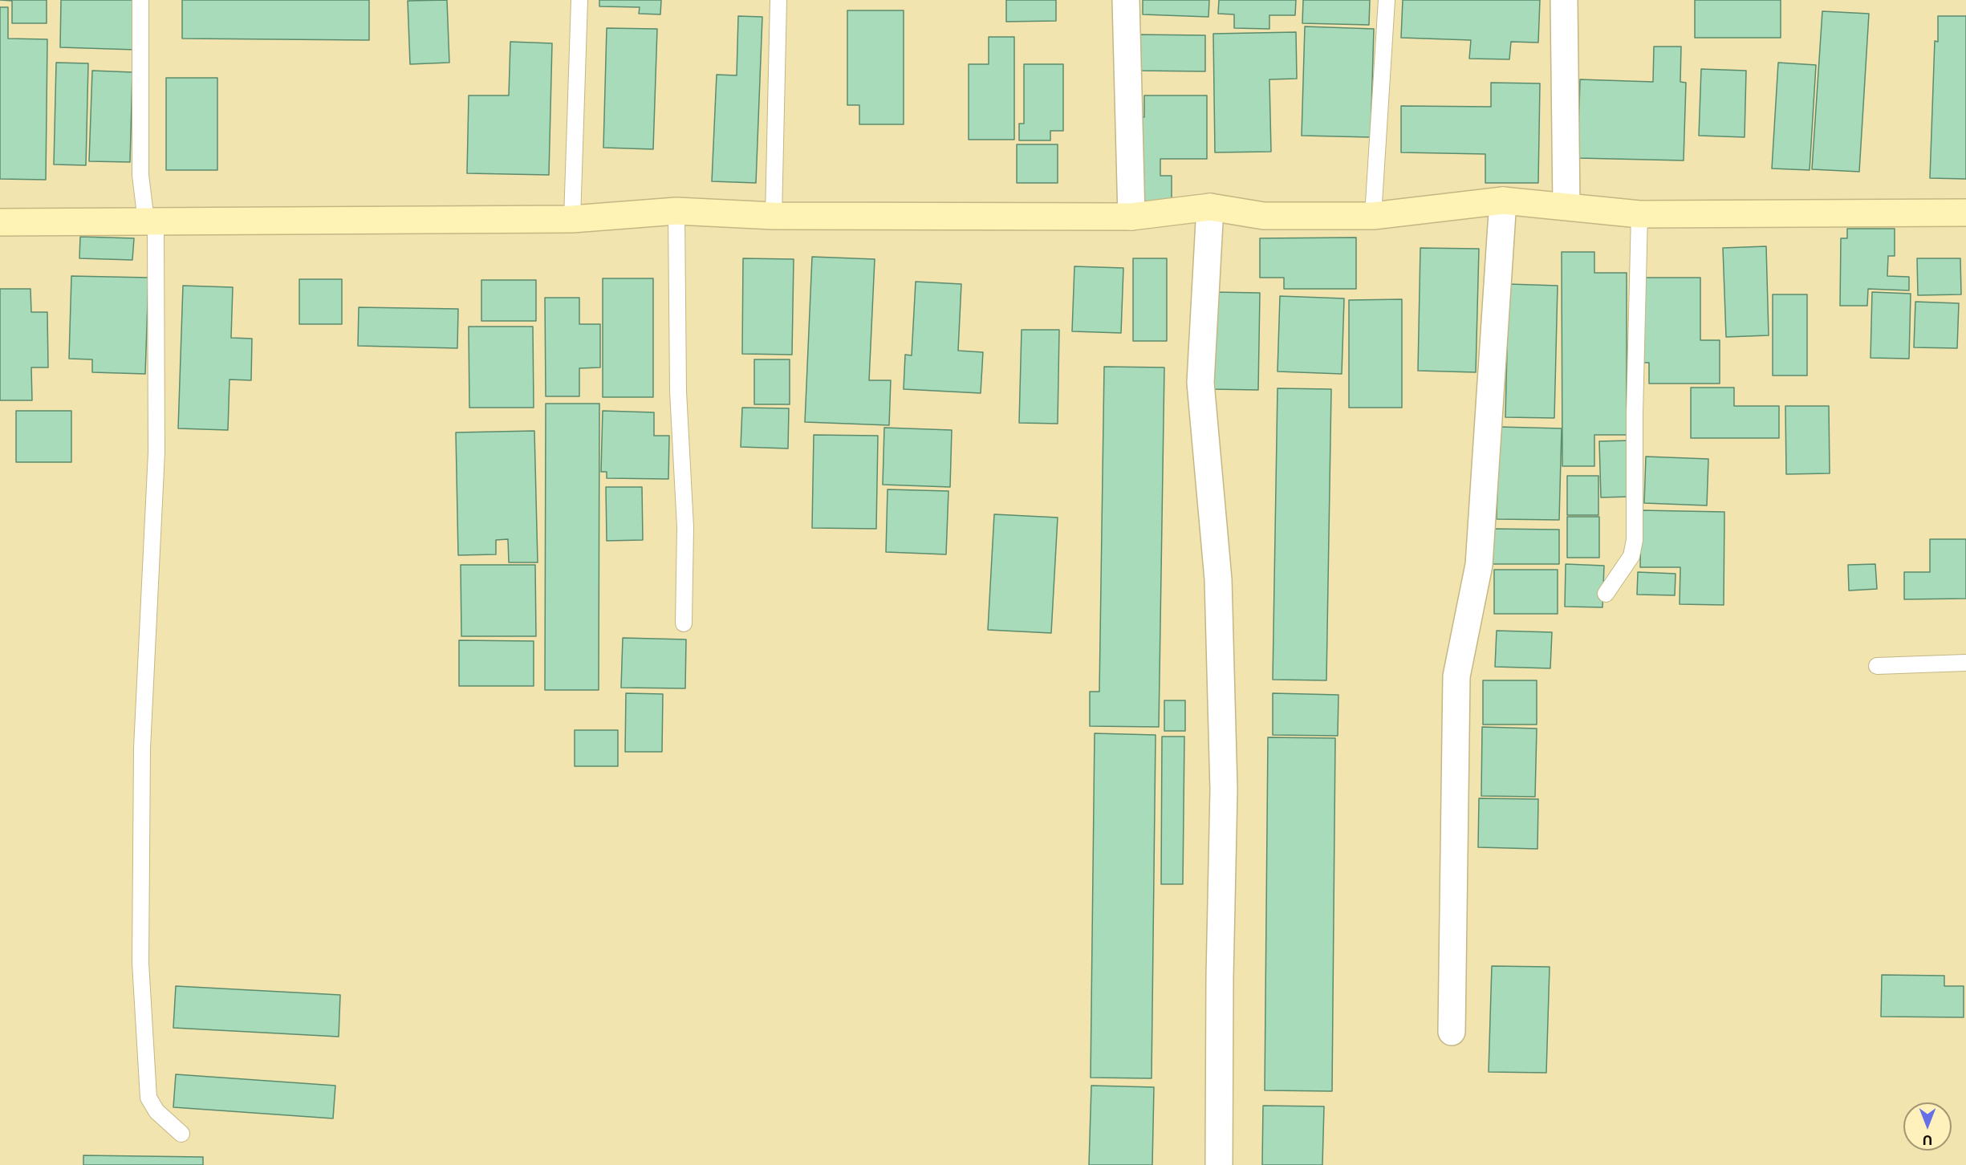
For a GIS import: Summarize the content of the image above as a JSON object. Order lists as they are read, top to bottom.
{
  "north": "bottom"
}
